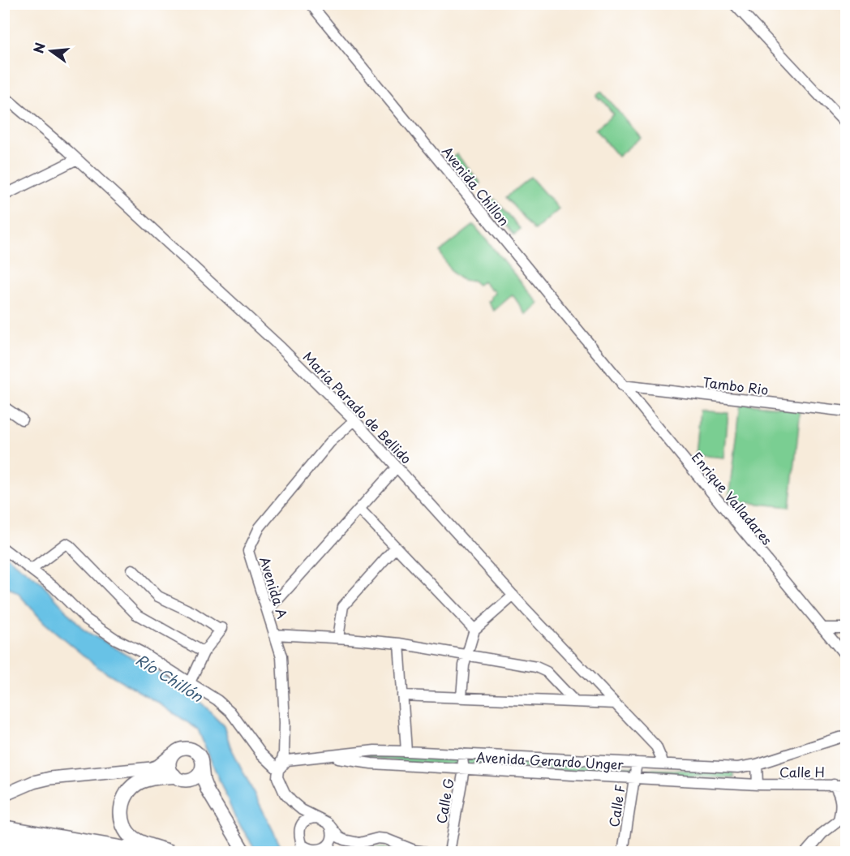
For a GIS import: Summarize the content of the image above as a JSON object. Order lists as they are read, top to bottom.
{
  "streets": {
    "street": [
      "Avenida Chillon",
      "Tambo Rio",
      "María Parado de Bellido",
      "Enrique Valladares",
      "Avenida A",
      "Avenida Gerardo Unger",
      "Calle H",
      "Calle G",
      "Calle F"
    ]
  },
  "crossings": [
    ["Avenida Chillon", "Tambo Rio"],
    ["Avenida Chillon", "Enrique Valladares"],
    ["Tambo Rio", "Enrique Valladares"],
    ["María Parado de Bellido", "Avenida A"],
    ["María Parado de Bellido", "Avenida Gerardo Unger"],
    ["Avenida A", "Avenida Gerardo Unger"],
    ["Avenida Gerardo Unger", "Calle H"],
    ["Avenida Gerardo Unger", "Calle G"],
    ["Avenida Gerardo Unger", "Calle F"]
  ],
  "water": ["Río Chillón"],
  "north": "left"
}
